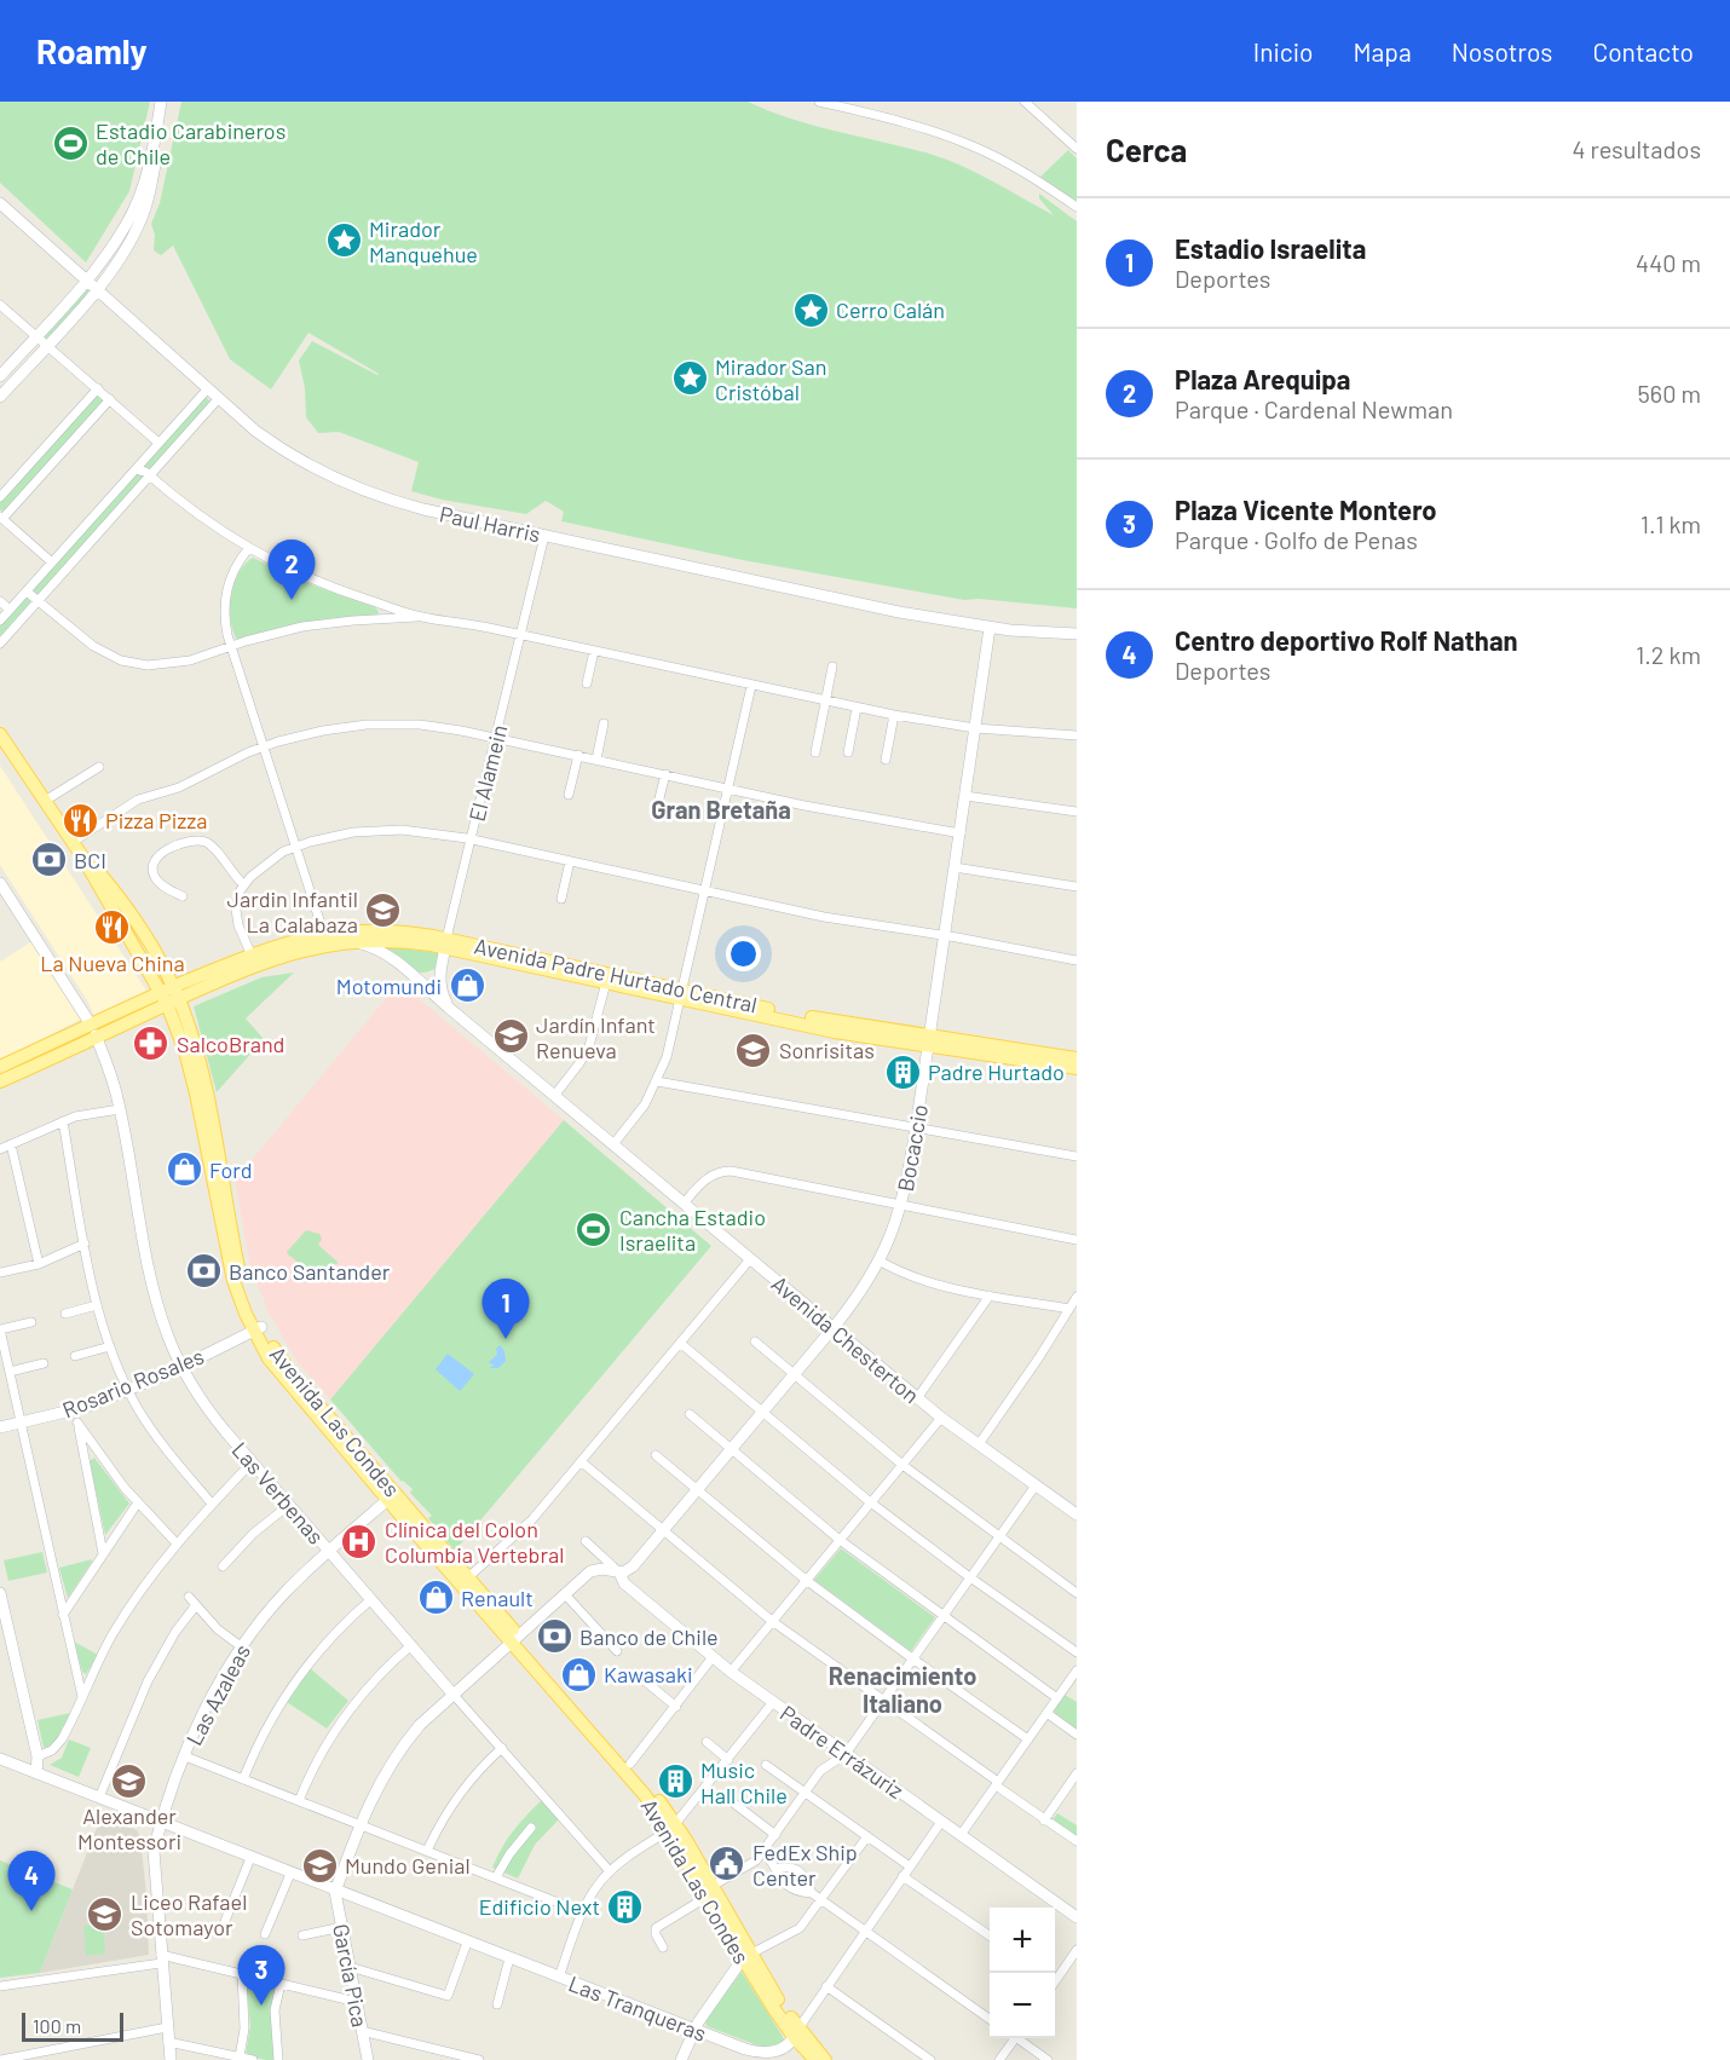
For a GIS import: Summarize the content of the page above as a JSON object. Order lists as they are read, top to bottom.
{
  "streets": {
    "main road": ["Avenida Padre Hurtado Central", "Avenida Las Condes"],
    "street": [
      "Paul Harris",
      "El Alamein",
      "Bocaccio",
      "Avenida Chesterton",
      "Rosario Rosales",
      "Las Verbenas",
      "Las Azaleas",
      "Padre Errázuriz",
      "García Pica",
      "Las Tranqueras"
    ]
  },
  "crossings": [
    ["Paul Harris", "El Alamein"],
    ["Paul Harris", "Bocaccio"],
    ["El Alamein", "Avenida Padre Hurtado Central"],
    ["El Alamein", "Avenida Chesterton"],
    ["Avenida Padre Hurtado Central", "Bocaccio"],
    ["Avenida Padre Hurtado Central", "Avenida Chesterton"],
    ["Avenida Padre Hurtado Central", "Avenida Las Condes"],
    ["Bocaccio", "Avenida Chesterton"],
    ["Bocaccio", "Padre Errázuriz"],
    ["Rosario Rosales", "Avenida Las Condes"],
    ["Rosario Rosales", "Las Verbenas"],
    ["Avenida Las Condes", "Las Azaleas"],
    ["Avenida Las Condes", "Las Tranqueras"],
    ["Las Verbenas", "Las Azaleas"],
    ["Las Azaleas", "Las Tranqueras"],
    ["García Pica", "Las Tranqueras"]
  ],
  "districts": ["Gran Bretaña", "Renacimiento Italiano"],
  "places": {
    "sports": ["Estadio Carabineros de Chile", "Cancha Estadio Israelita"],
    "place": ["Mirador Manquehue", "Cerro Calán", "Mirador San Cristóbal"],
    "restaurant": ["Pizza Pizza", "La Nueva China"],
    "bank": ["BCI", "Banco Santander", "Banco de Chile"],
    "school or university": [
      "Jardin Infantil La Calabaza",
      "Jardín Infant Renueva",
      "Sonrisitas",
      "Alexander Montessori",
      "Mundo Genial",
      "Liceo Rafael Sotomayor"
    ],
    "shop": [
      "Motomundi",
      "Ford",
      "Renault",
      "Kawasaki"
    ],
    "pharmacy": ["SalcoBrand"],
    "building": ["Padre Hurtado", "Music Hall Chile", "Edificio Next"],
    "hospital": ["Clínica del Colon Columbia Vertebral"],
    "public building": ["FedEx Ship Center"]
  },
  "scale_bar": "100 m",
  "page": {
    "header": "Roamly",
    "nav": [
      "Inicio",
      "Mapa",
      "Nosotros",
      "Contacto"
    ],
    "heading": ["Cerca", "4 resultados"],
    "list": [
      {
        "mark": "1",
        "name": "Estadio Israelita",
        "note": "Deportes",
        "value": "440 m"
      },
      {
        "mark": "2",
        "name": "Plaza Arequipa",
        "note": "Parque · Cardenal Newman",
        "value": "560 m"
      },
      {
        "mark": "3",
        "name": "Plaza Vicente Montero",
        "note": "Parque · Golfo de Penas",
        "value": "1.1 km"
      },
      {
        "mark": "4",
        "name": "Centro deportivo Rolf Nathan",
        "note": "Deportes",
        "value": "1.2 km"
      }
    ],
    "pins": [
      "2",
      "1",
      "4",
      "3"
    ],
    "map_buttons": ["+", "−"],
    "scale": "100 m"
  }
}
